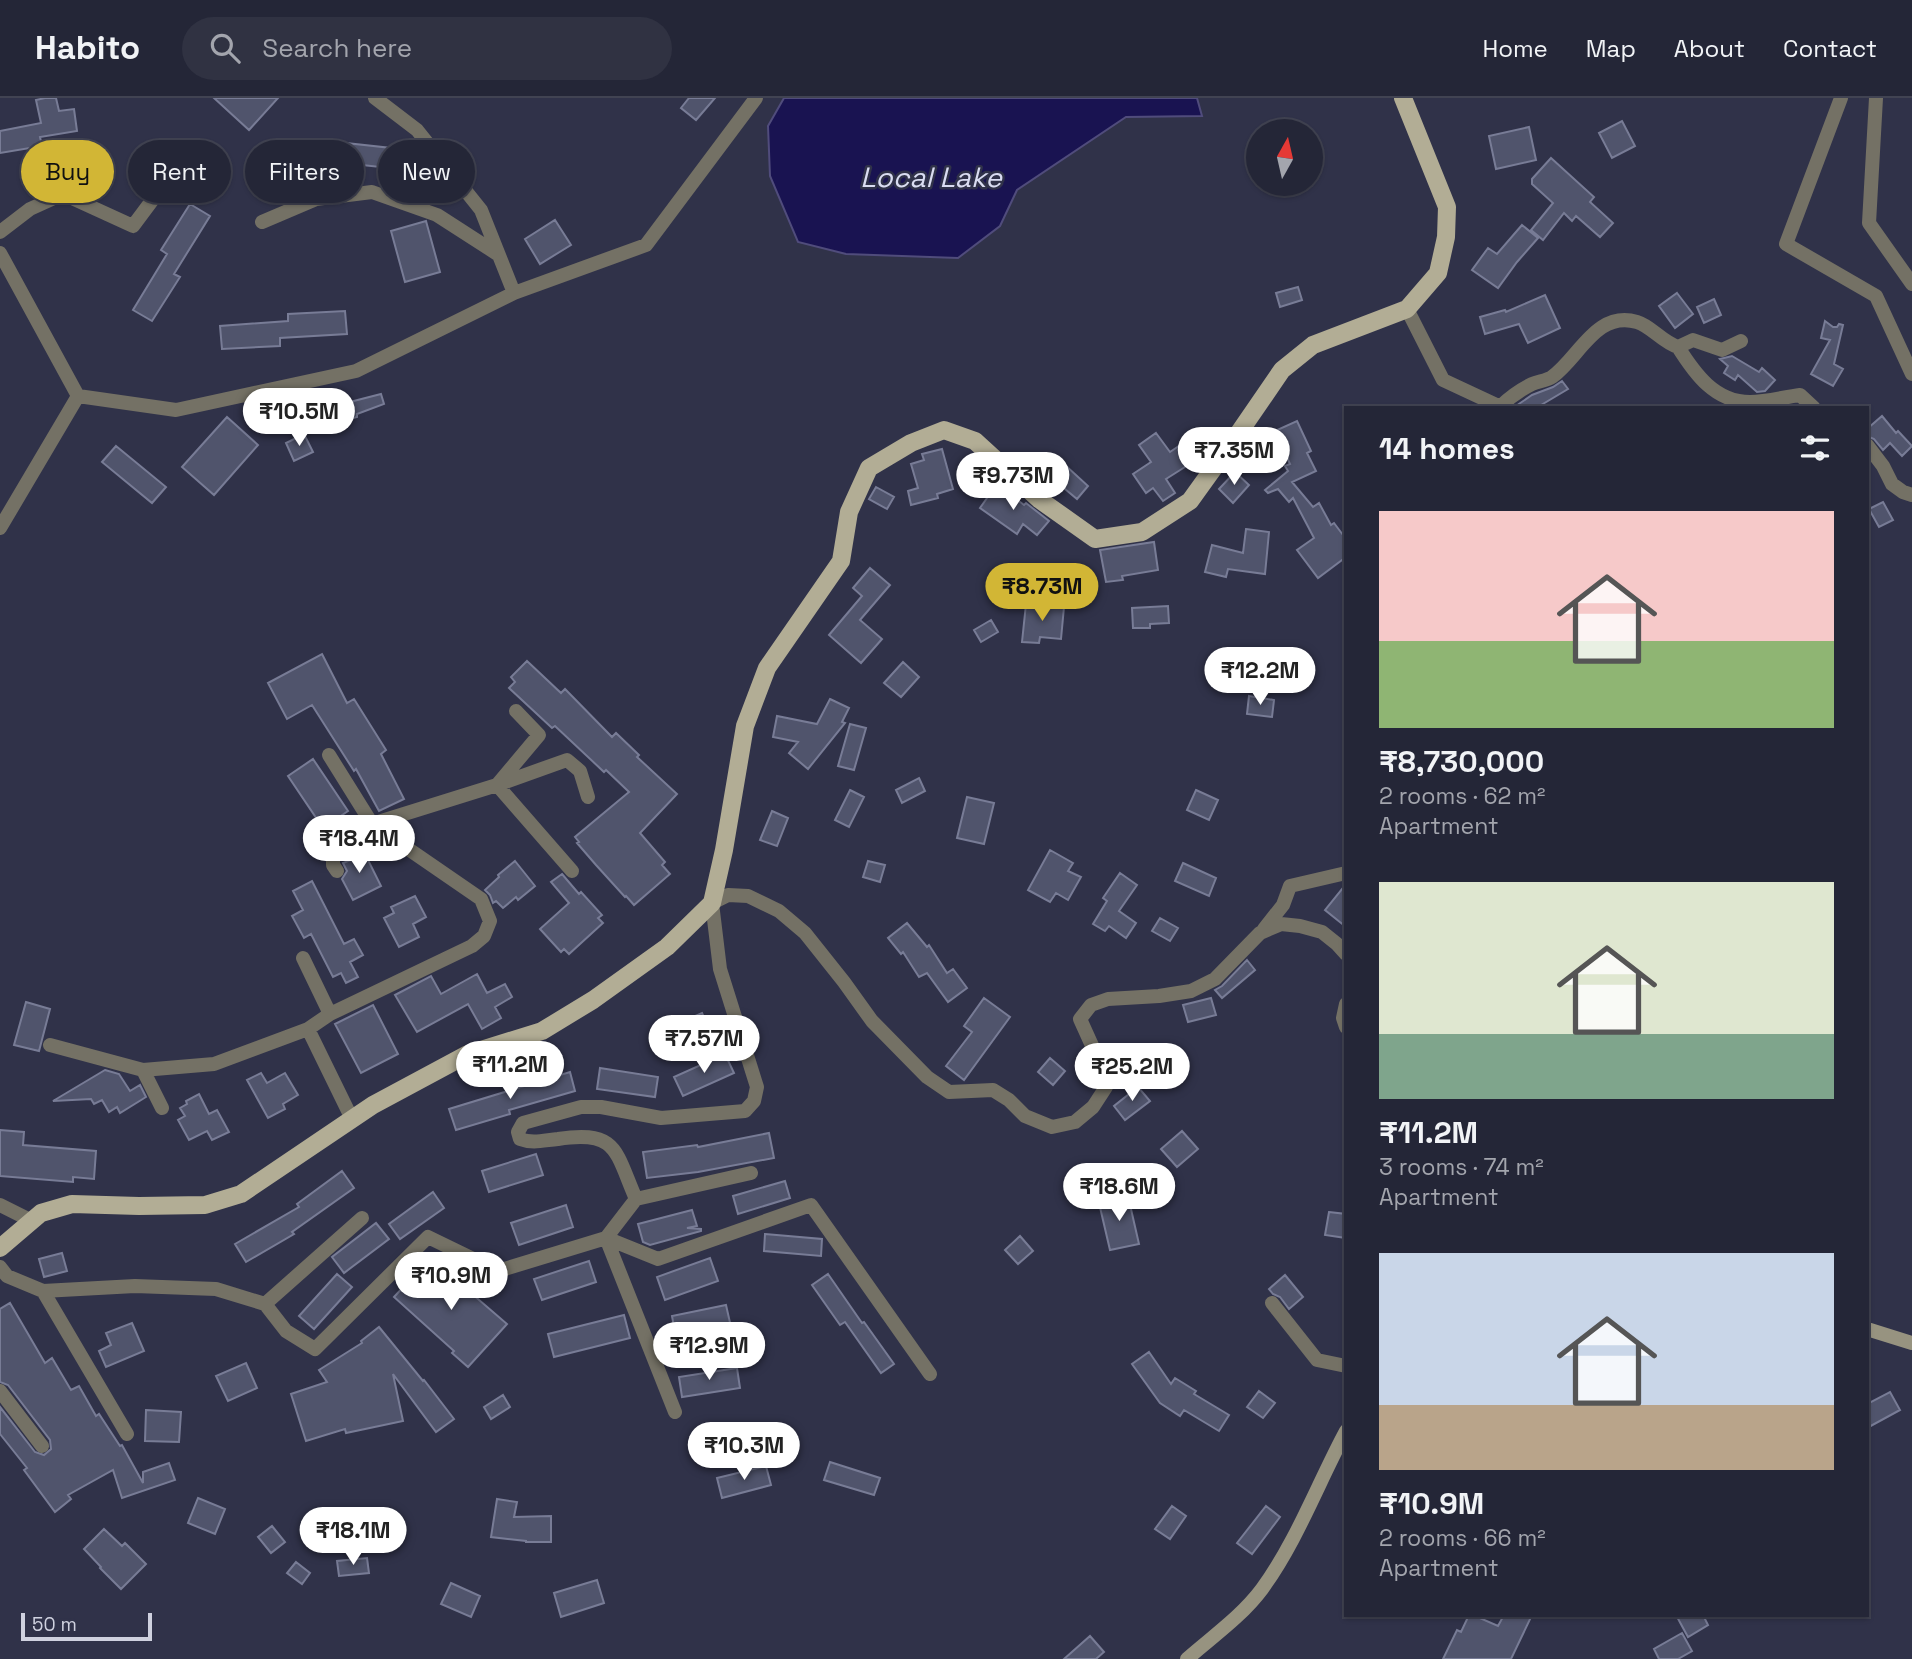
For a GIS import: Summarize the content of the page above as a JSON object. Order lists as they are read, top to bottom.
{
  "water": ["Local Lake"],
  "scale_bar": "50 m",
  "north": "top",
  "page": {
    "header": "Habito",
    "search": "Search here",
    "nav": [
      "Home",
      "Map",
      "About",
      "Contact"
    ],
    "chip": [
      "Buy",
      "Rent",
      "Filters",
      "New"
    ],
    "price": [
      "₹10.5M",
      "₹7.35M",
      "₹9.73M",
      "₹8.73M",
      "₹12.2M",
      "₹18.4M",
      "₹7.57M",
      "₹11.2M",
      "₹25.2M",
      "₹18.6M",
      "₹10.9M",
      "₹12.9M",
      "₹10.3M",
      "₹18.1M"
    ],
    "heading": "14 homes",
    "list": [
      {
        "name": "₹8,730,000",
        "note": "2 rooms · 62 m² · Apartment"
      },
      {
        "name": "₹11.2M",
        "note": "3 rooms · 74 m² · Apartment"
      },
      {
        "name": "₹10.9M",
        "note": "2 rooms · 66 m² · Apartment"
      }
    ],
    "scale": "50 m"
  }
}
